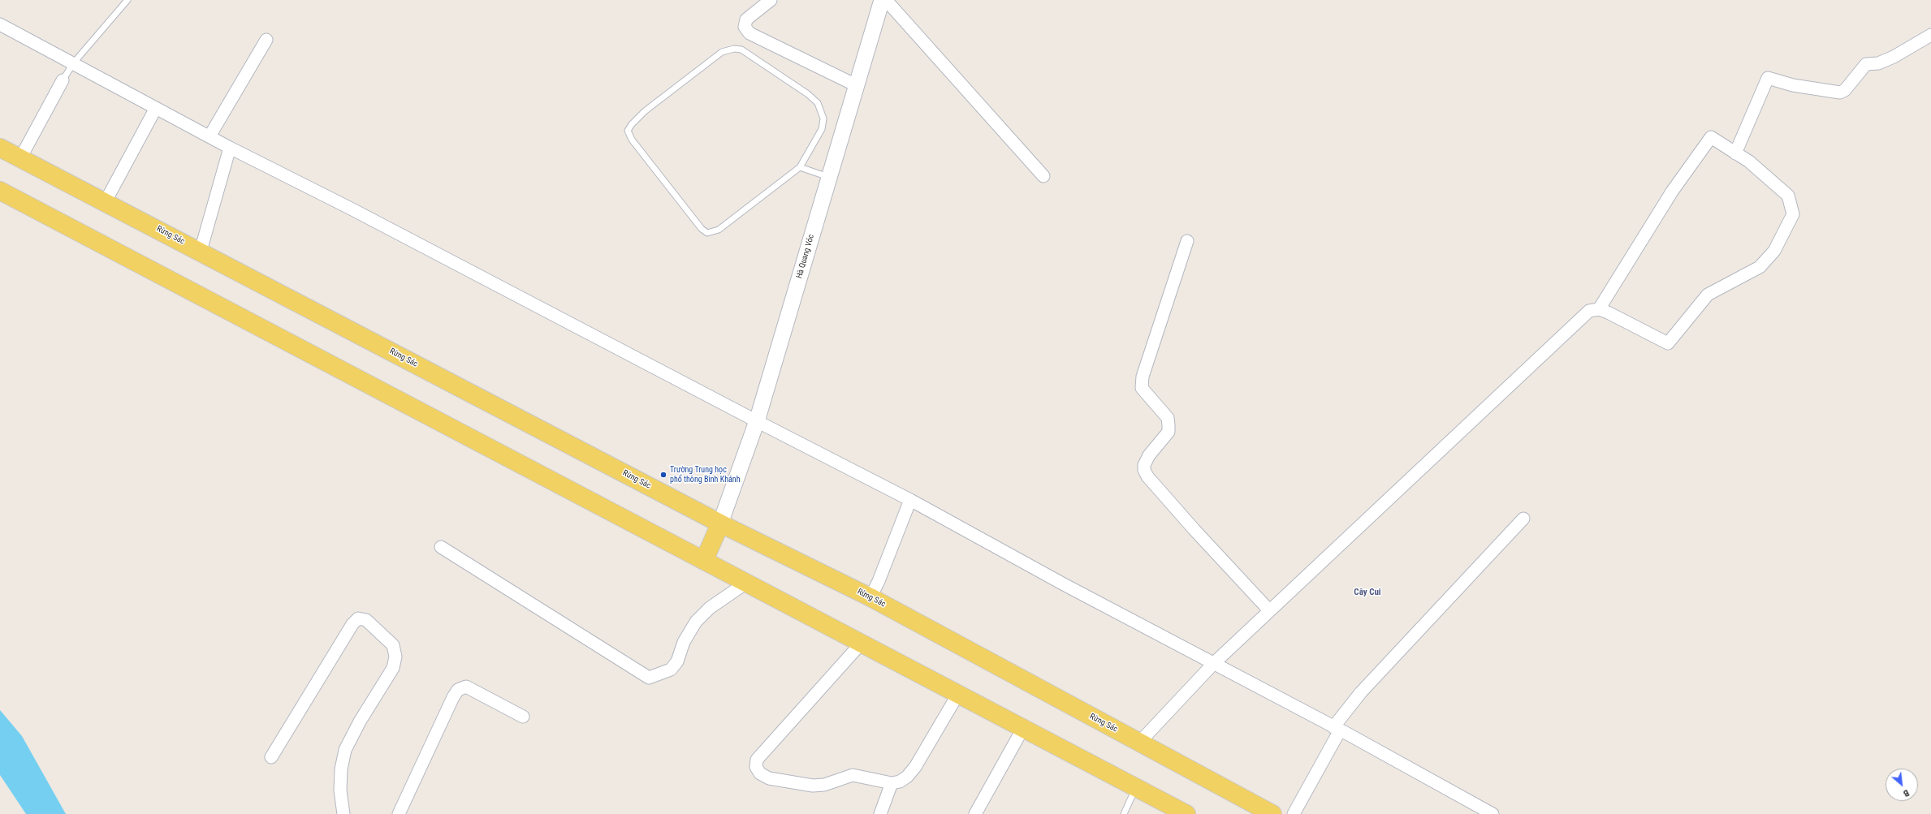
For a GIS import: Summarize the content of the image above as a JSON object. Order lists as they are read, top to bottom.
{
  "streets": {
    "main road": ["Rừng Sác"],
    "street": ["Hà Quang Vóc"]
  },
  "crossings": [
    ["Rừng Sác", "Hà Quang Vóc"]
  ],
  "districts": ["Cây Cui"],
  "places": ["Trường Trung học phổ thông Bình Khánh"],
  "north": "bottom right"
}
